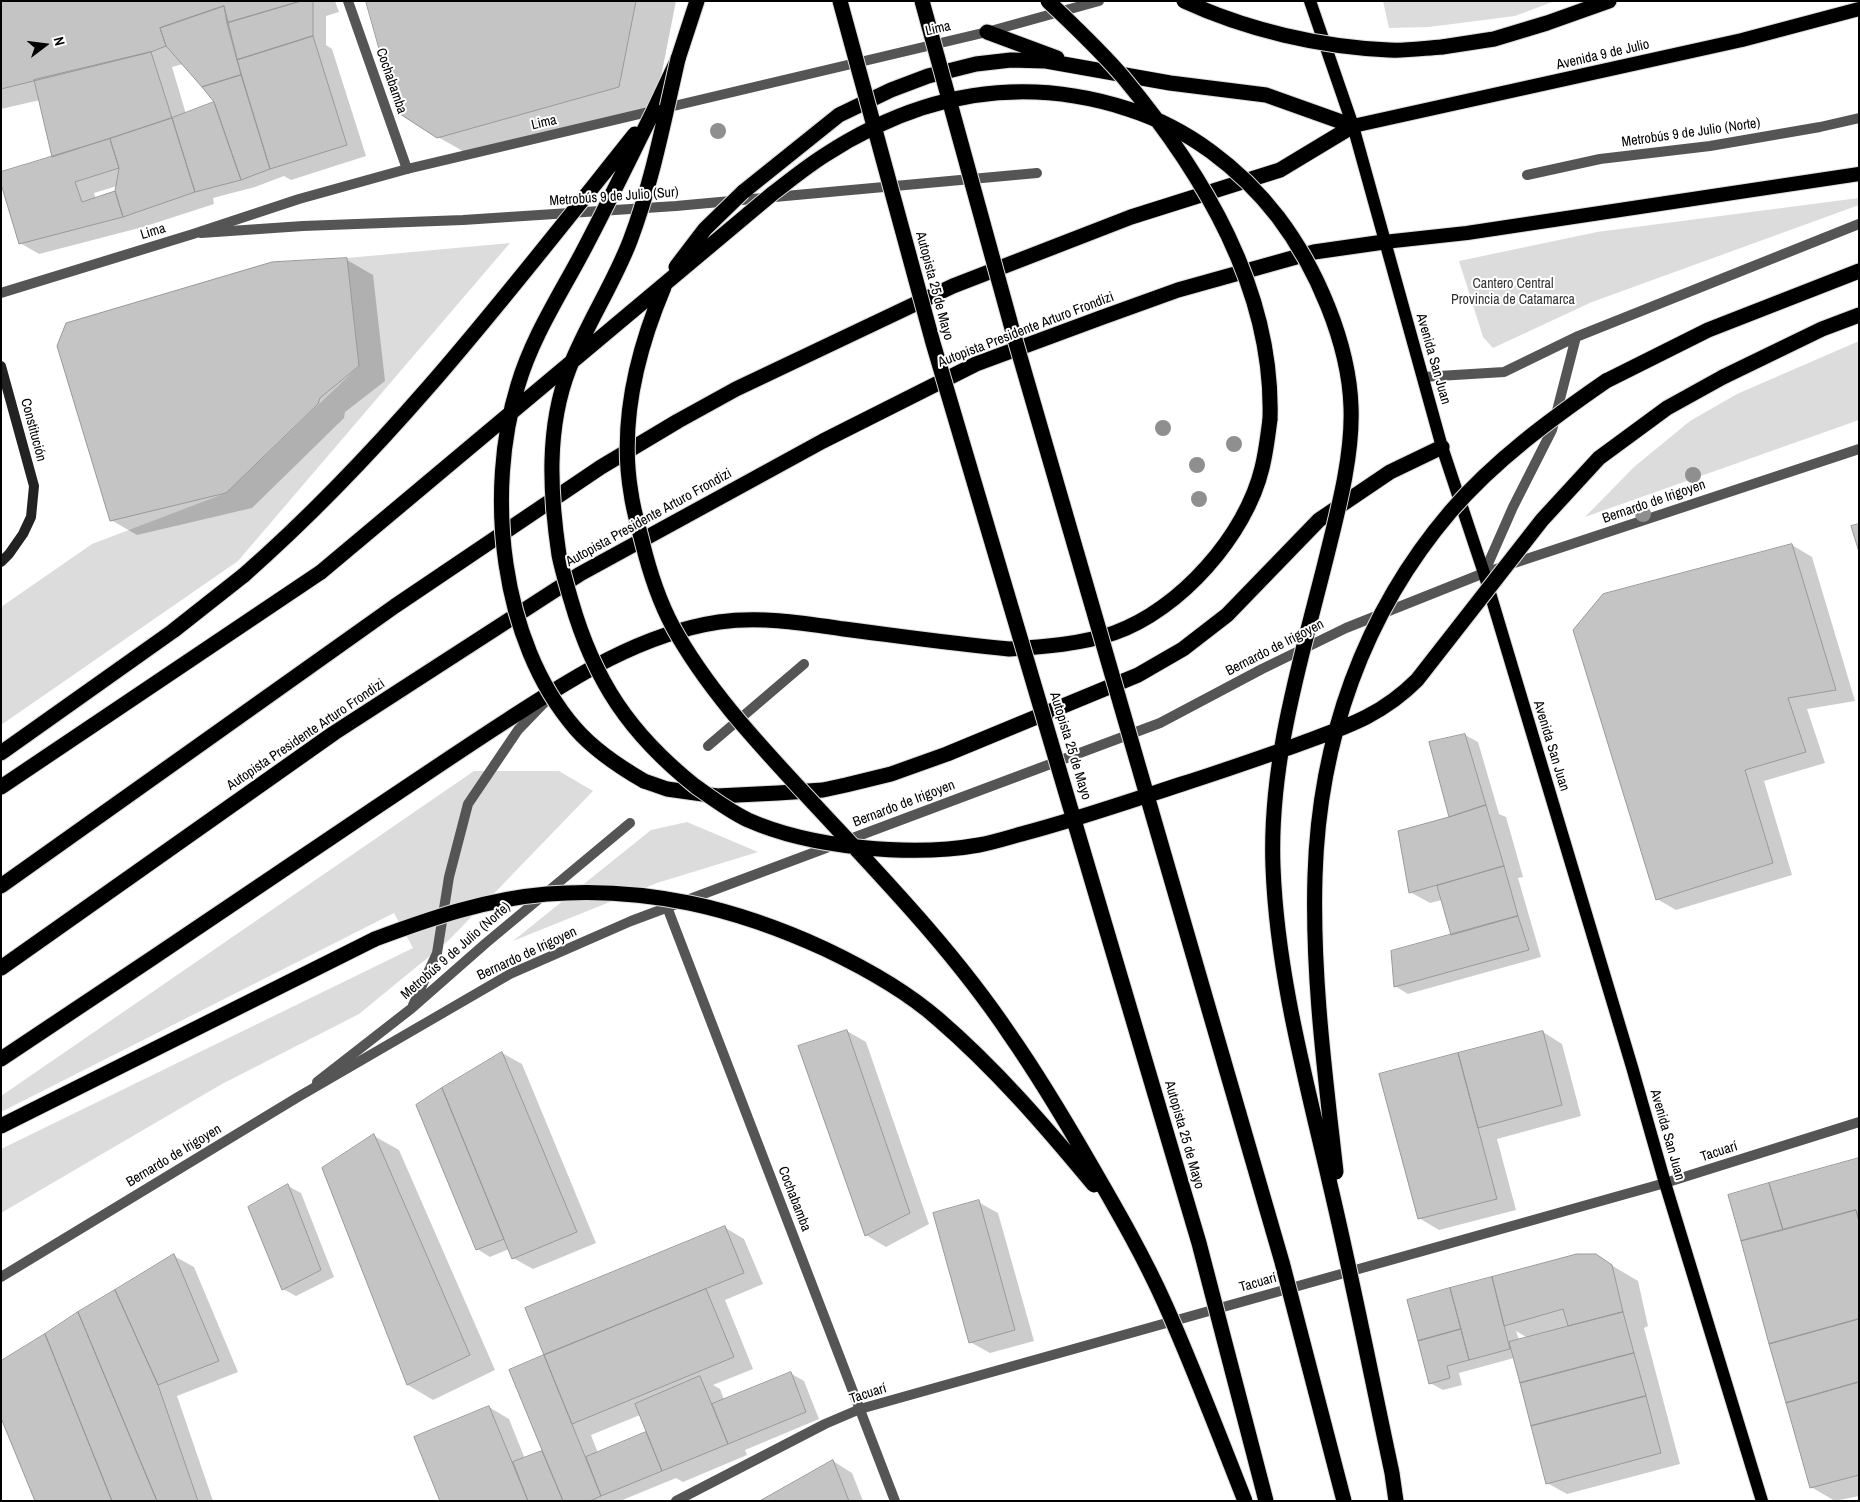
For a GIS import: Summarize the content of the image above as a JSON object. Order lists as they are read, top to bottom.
{
  "streets": {
    "highway": ["Avenida 9 de Julio", "Autopista 25 de Mayo", "Autopista Presidente Arturo Frondizi"],
    "main road": ["Avenida San Juan", "Constitución"],
    "street": [
      "Lima",
      "Cochabamba",
      "Metrobús 9 de Julio (Norte)",
      "Metrobús 9 de Julio (Sur)",
      "Bernardo de Irigoyen",
      "Tacuarí"
    ]
  },
  "crossings": [
    ["Lima", "Cochabamba"],
    ["Lima", "Metrobús 9 de Julio (Sur)"],
    ["Avenida 9 de Julio", "Avenida San Juan"],
    ["Cochabamba", "Bernardo de Irigoyen"],
    ["Cochabamba", "Tacuarí"],
    ["Metrobús 9 de Julio (Norte)", "Bernardo de Irigoyen"],
    ["Autopista Presidente Arturo Frondizi", "Avenida San Juan"],
    ["Avenida San Juan", "Bernardo de Irigoyen"],
    ["Avenida San Juan", "Tacuarí"]
  ],
  "parks": ["Cantero Central Provincia de Catamarca"],
  "north": "right"
}
